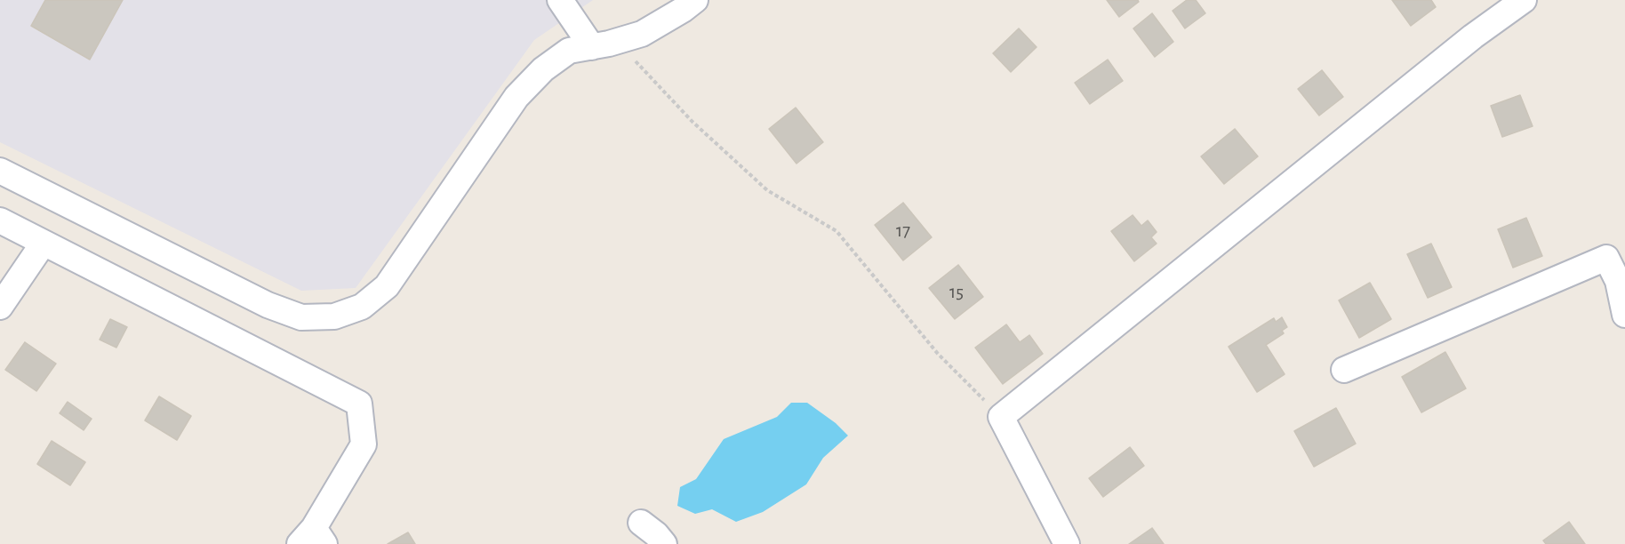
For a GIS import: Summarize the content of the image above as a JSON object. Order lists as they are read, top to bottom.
{
  "house_numbers": ["17", "15"]
}
